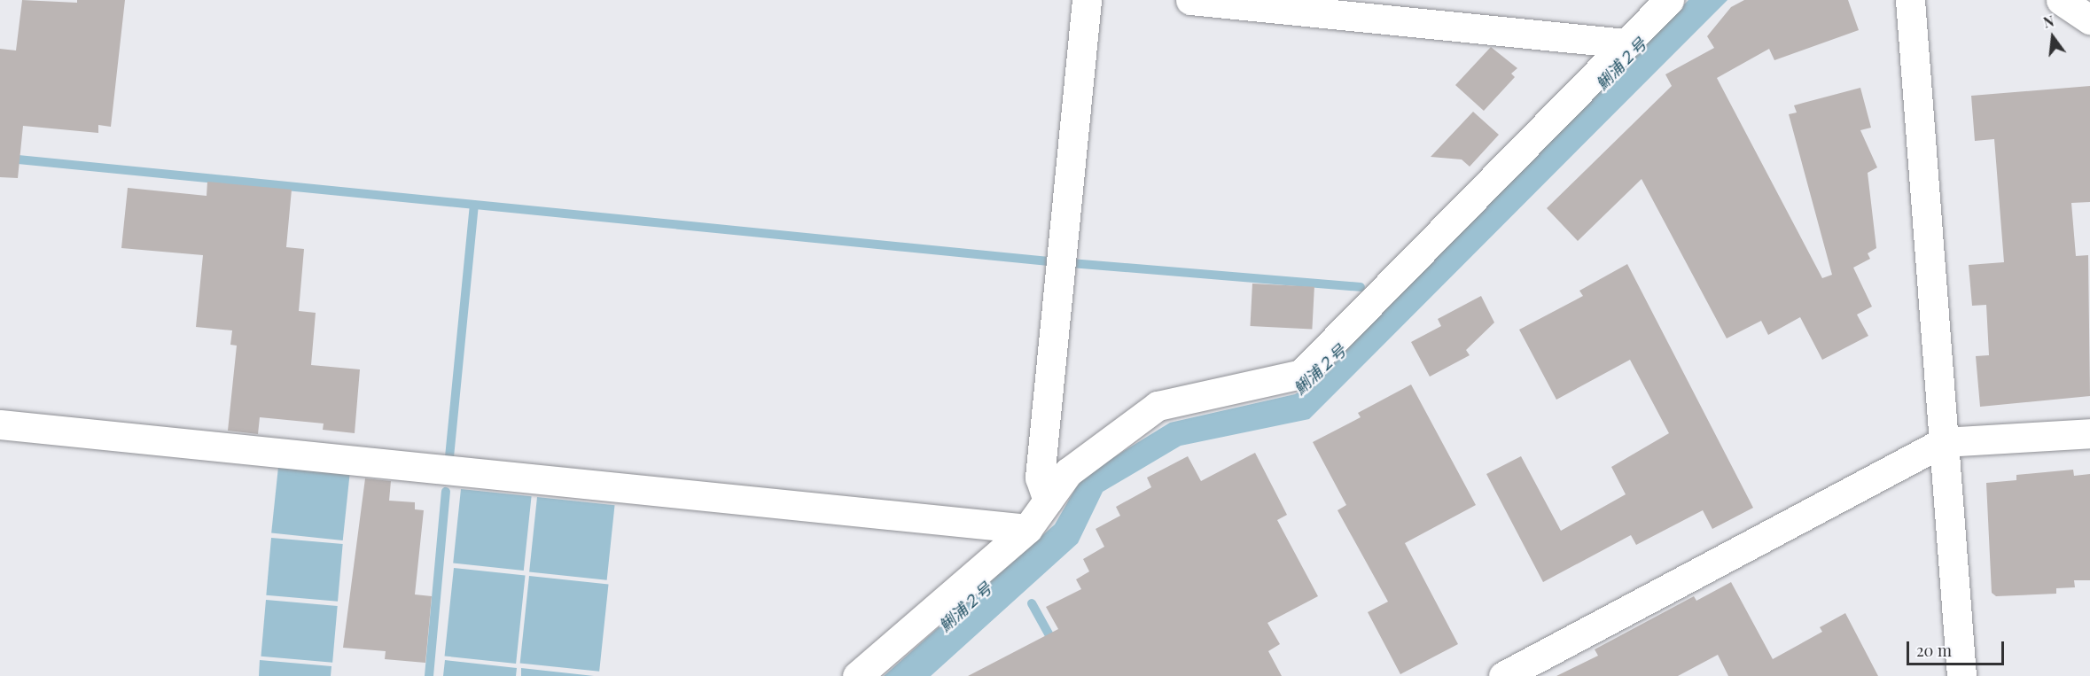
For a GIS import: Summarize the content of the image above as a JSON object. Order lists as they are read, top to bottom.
{
  "water": ["鯏浦２号"],
  "scale_bar": "20 m",
  "north": "top"
}
